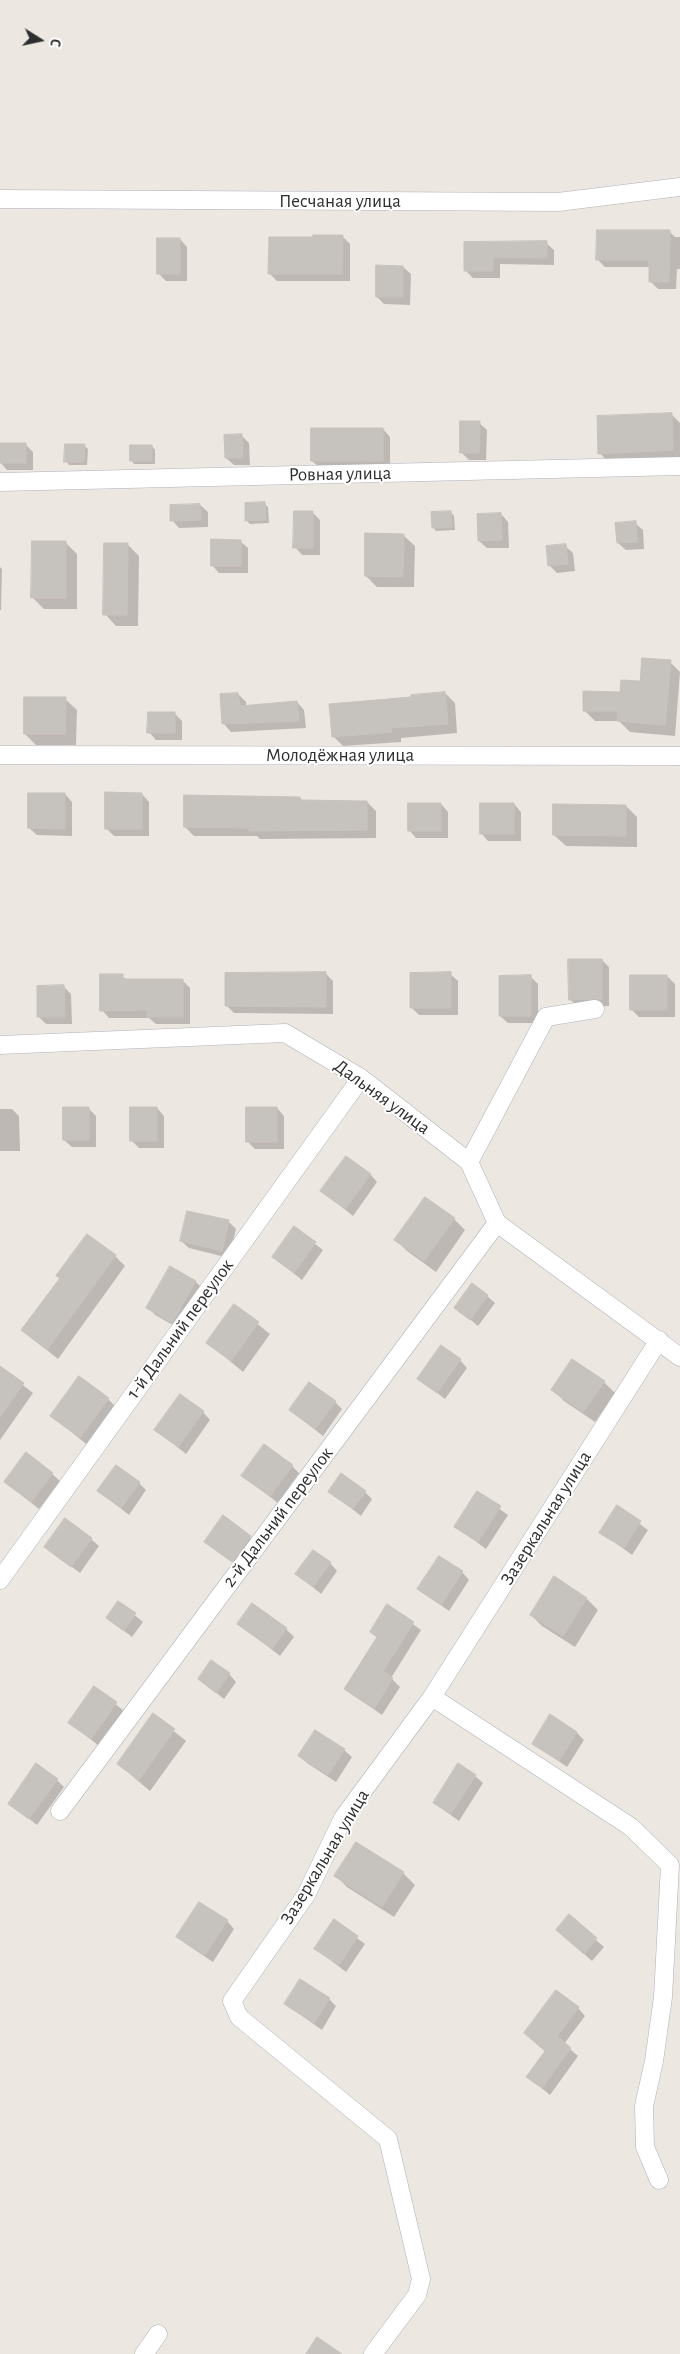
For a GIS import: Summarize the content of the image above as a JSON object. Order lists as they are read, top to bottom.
{
  "streets": {
    "street": [
      "Песчаная улица",
      "Ровная улица",
      "Молодёжная улица",
      "Дальняя улица",
      "1-й Дальний переулок",
      "2-й Дальний переулок",
      "Зазеркальная улица"
    ]
  },
  "crossings": [
    ["Дальняя улица", "1-й Дальний переулок"],
    ["Дальняя улица", "2-й Дальний переулок"]
  ],
  "north": "right"
}
